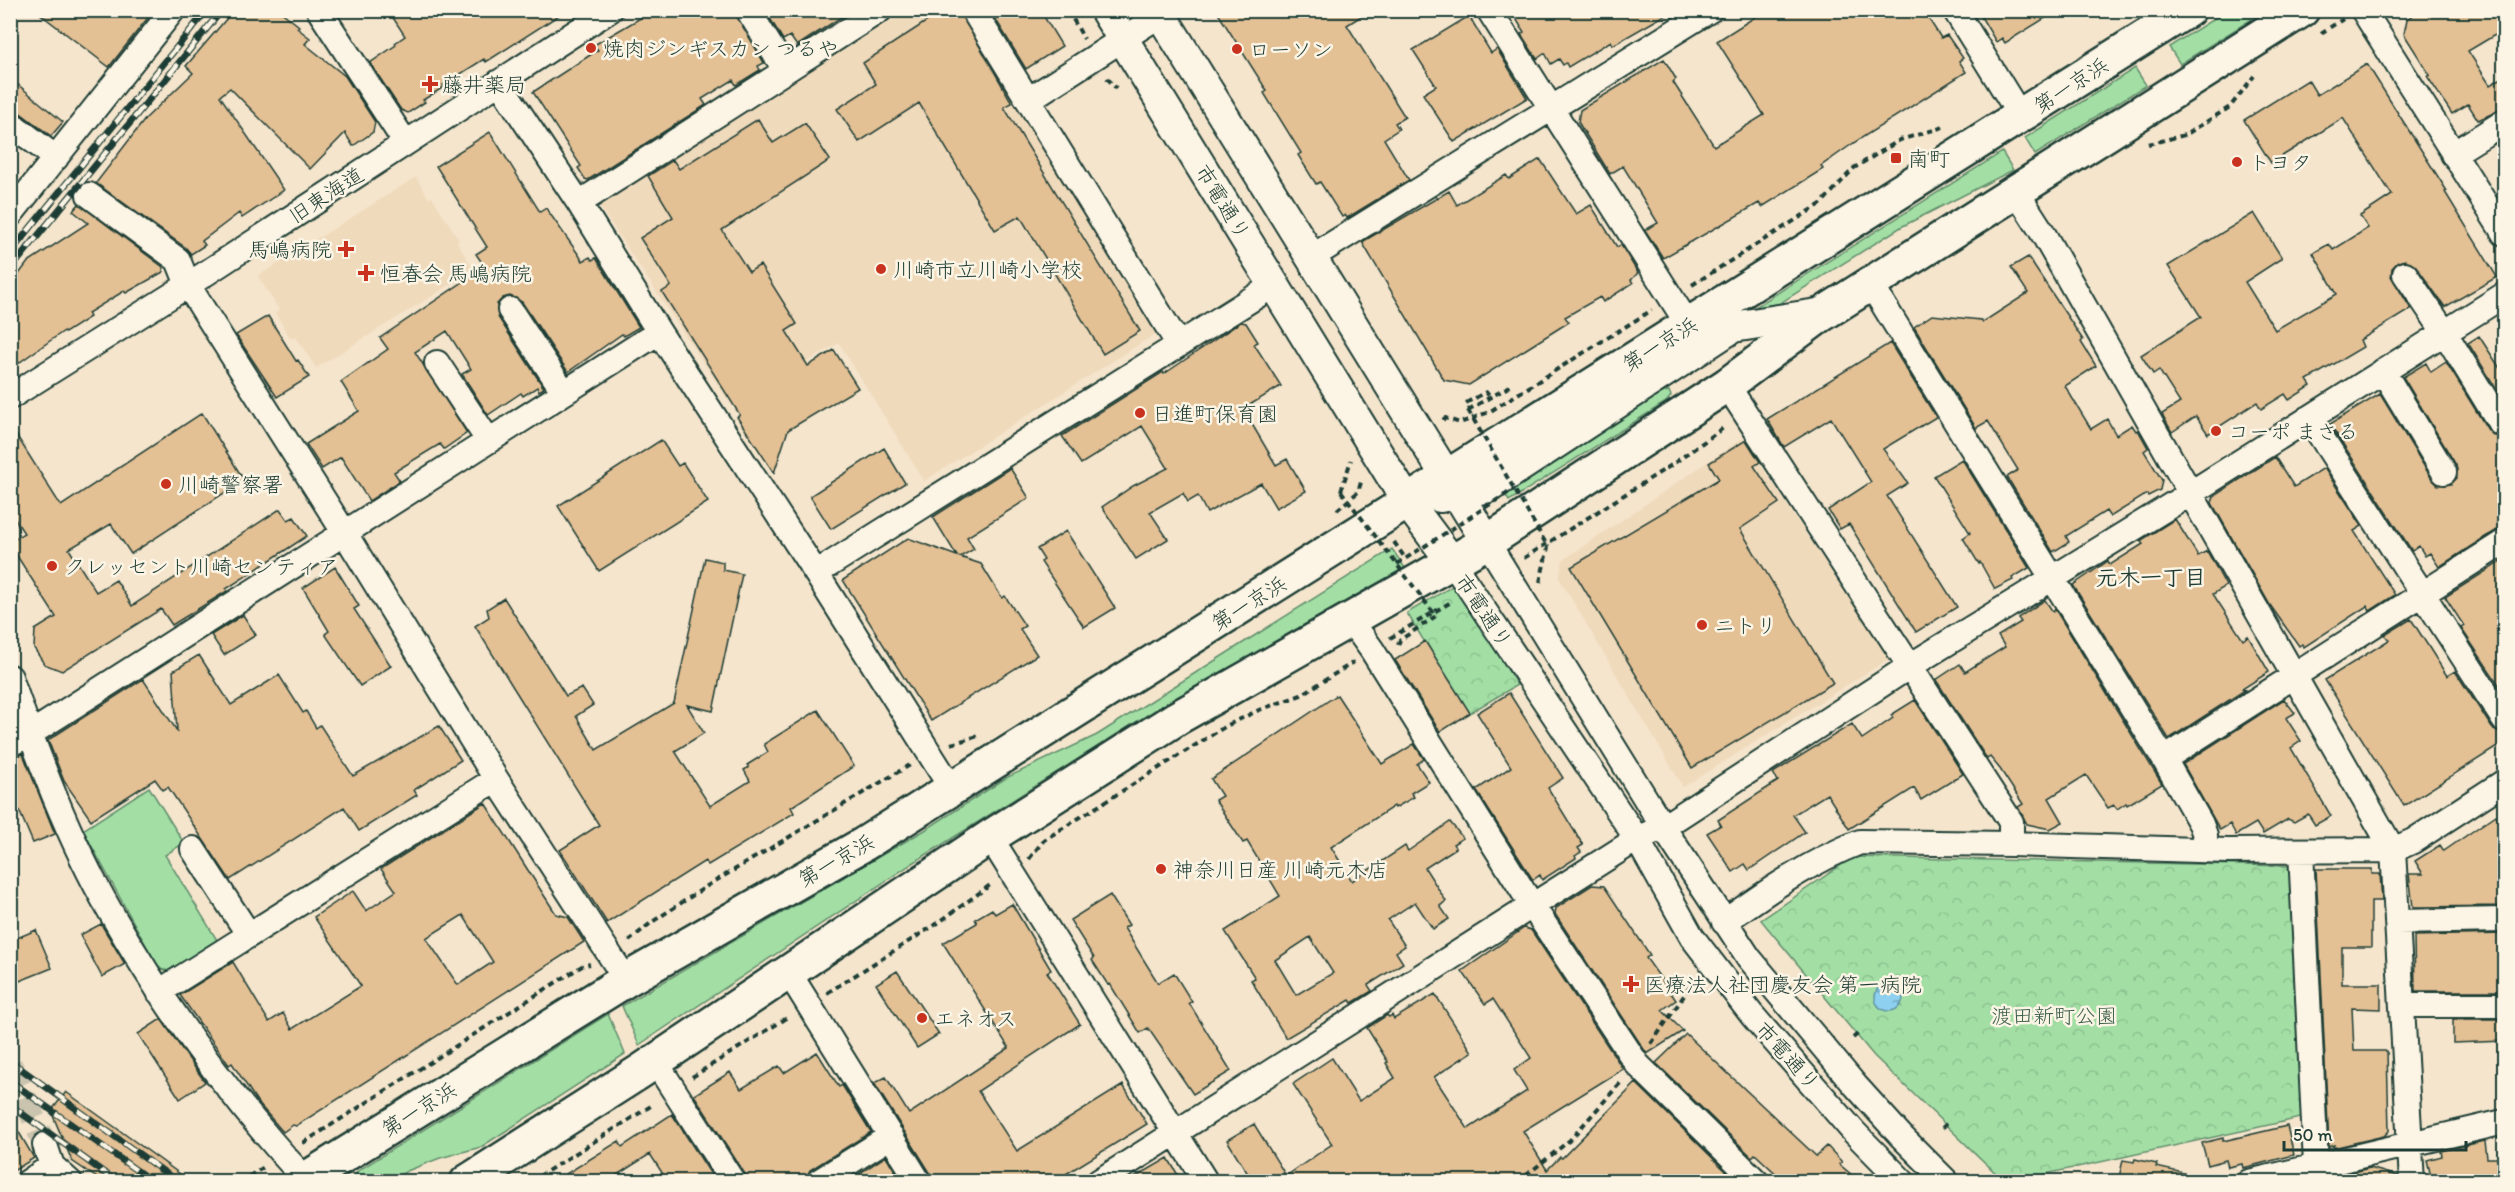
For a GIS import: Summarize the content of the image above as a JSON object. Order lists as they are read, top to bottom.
{
  "streets": {
    "highway": ["第一京浜"],
    "main road": ["市電通り"],
    "street": ["旧東海道"]
  },
  "crossings": [
    ["第一京浜", "市電通り"]
  ],
  "districts": ["元木一丁目"],
  "parks": ["渡田新町公園"],
  "places": {
    "other": [
      "焼肉ジンギスカン つるや",
      "ローソン",
      "トヨタ",
      "川崎市立川崎小学校",
      "日進町保育園",
      "コーポ まさる",
      "川崎警察署",
      "クレッセント川崎センティア",
      "ニトリ",
      "神奈川日産 川崎元木店",
      "エネオス"
    ],
    "health": [
      "藤井薬局",
      "馬嶋病院",
      "恒春会 馬嶋病院",
      "医療法人社団慶友会 第一病院"
    ],
    "transit": ["南町"]
  },
  "scale_bar": "50 m"
}
